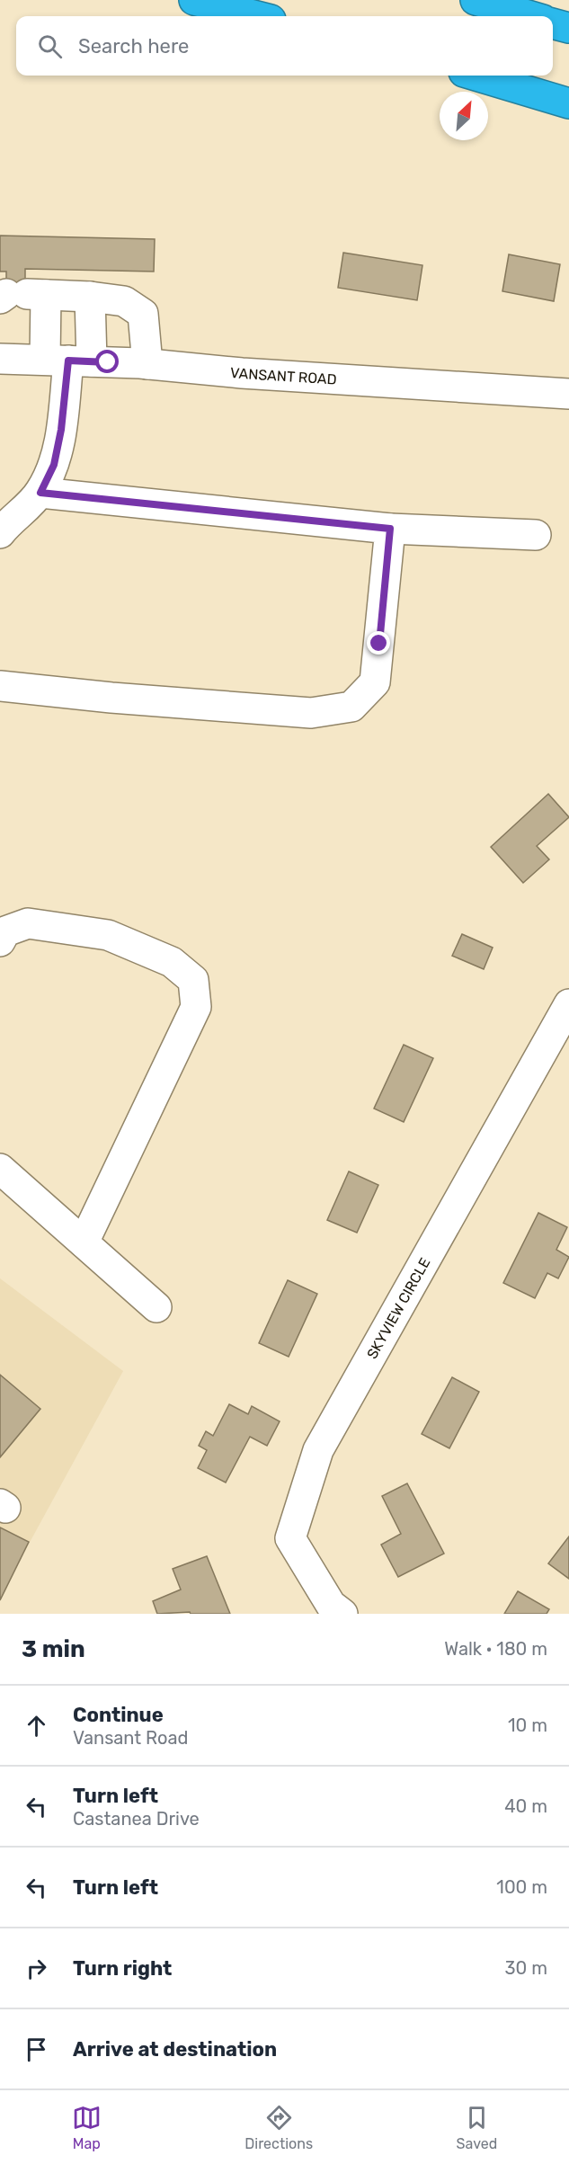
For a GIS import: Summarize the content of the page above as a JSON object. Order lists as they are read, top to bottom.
{
  "streets": {
    "street": ["VANSANT ROAD", "SKYVIEW CIRCLE"]
  },
  "north": "top right",
  "page": {
    "search": "Search here",
    "heading": ["3 min", "Walk · 180 m"],
    "list": [
      ["Continue", "Vansant Road", "10 m"],
      ["Turn left", "Castanea Drive", "40 m"],
      ["Turn left", "100 m"],
      ["Turn right", "30 m"],
      "Arrive at destination"
    ],
    "nav": ["Map", "Directions", "Saved"]
  }
}
